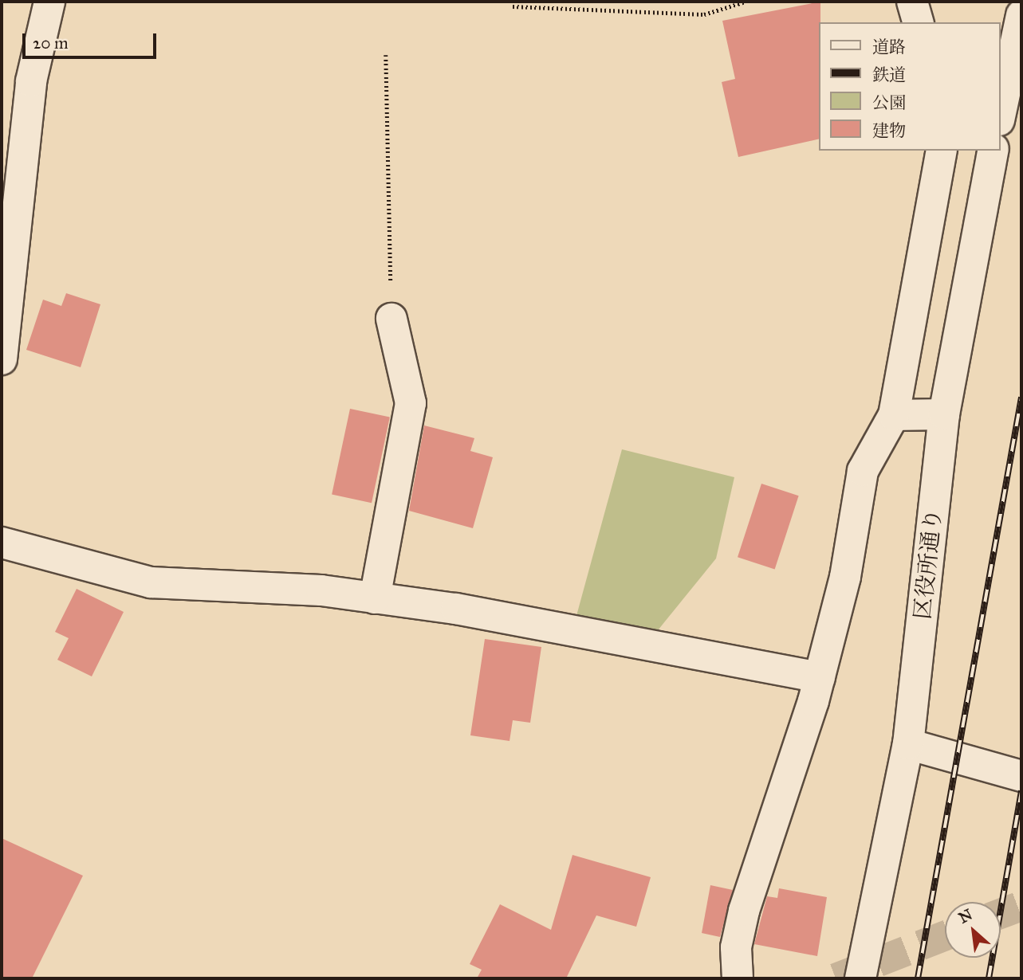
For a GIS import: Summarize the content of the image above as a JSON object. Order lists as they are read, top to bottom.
{
  "streets": {
    "street": ["区役所通り"]
  },
  "legend": [
    "道路",
    "鉄道",
    "公園",
    "建物"
  ],
  "scale_bar": "20 m",
  "north": "top left"
}
